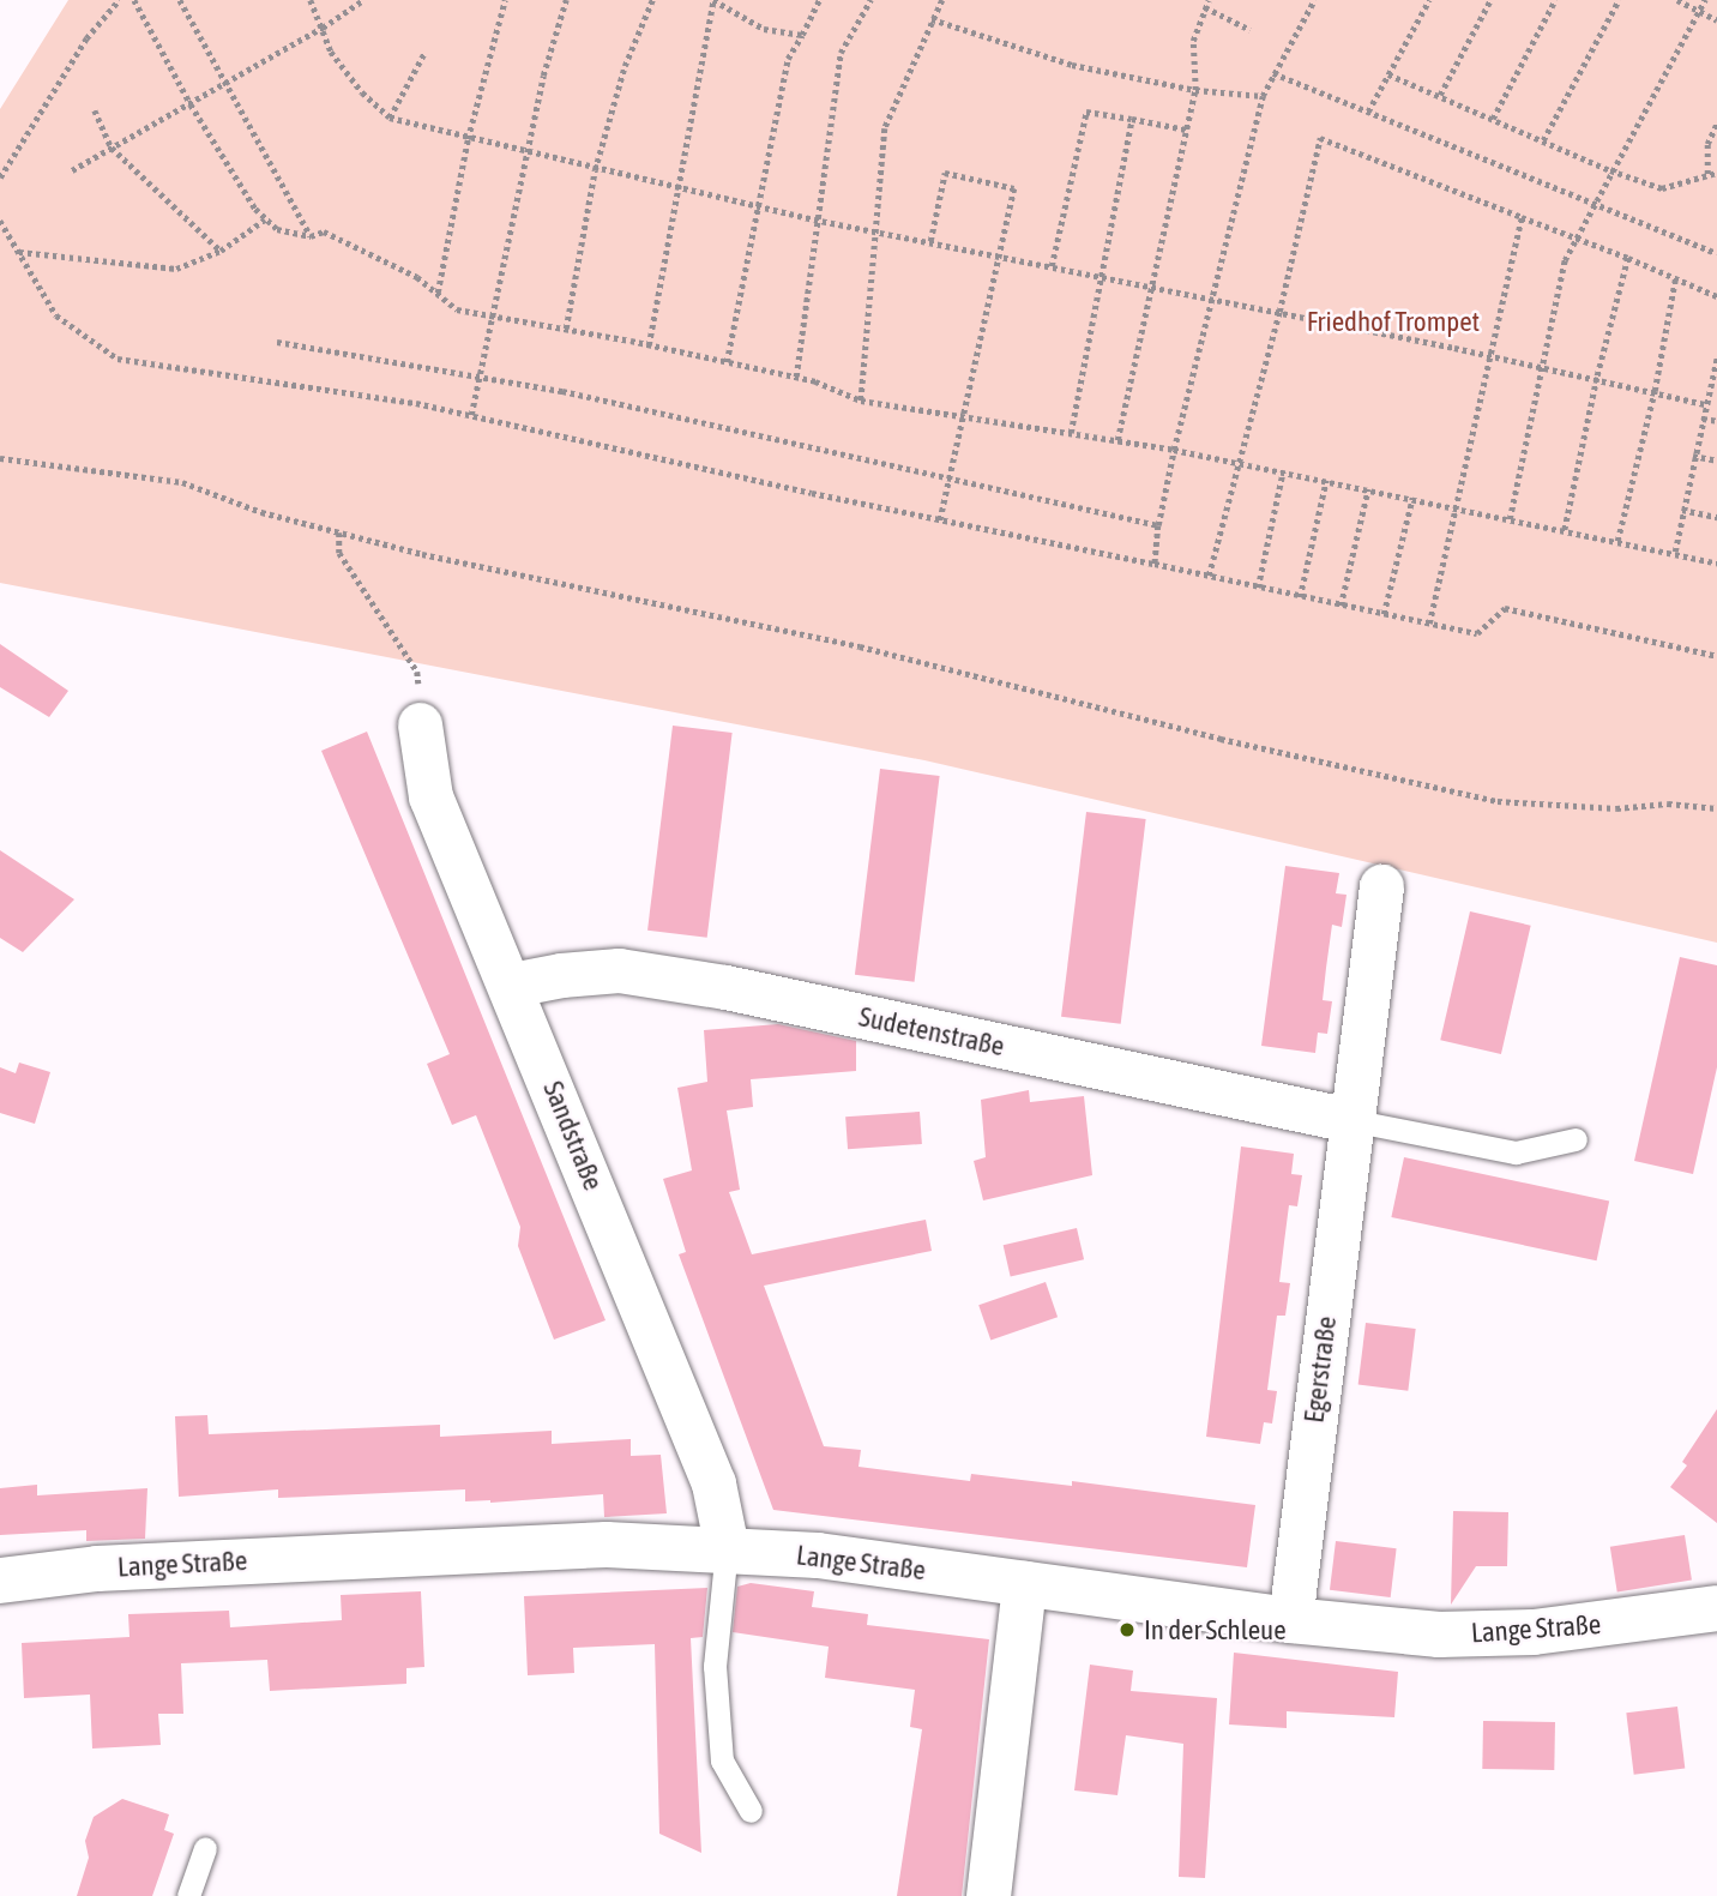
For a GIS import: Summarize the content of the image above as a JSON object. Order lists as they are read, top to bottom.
{
  "streets": {
    "street": [
      "Sudetenstraße",
      "Sandstraße",
      "Egerstraße",
      "Lange Straße"
    ]
  },
  "crossings": [
    ["Sudetenstraße", "Sandstraße"],
    ["Sudetenstraße", "Egerstraße"],
    ["Sandstraße", "Lange Straße"],
    ["Egerstraße", "Lange Straße"]
  ],
  "parks": ["Friedhof Trompet"],
  "places": ["In der Schleue"]
}
